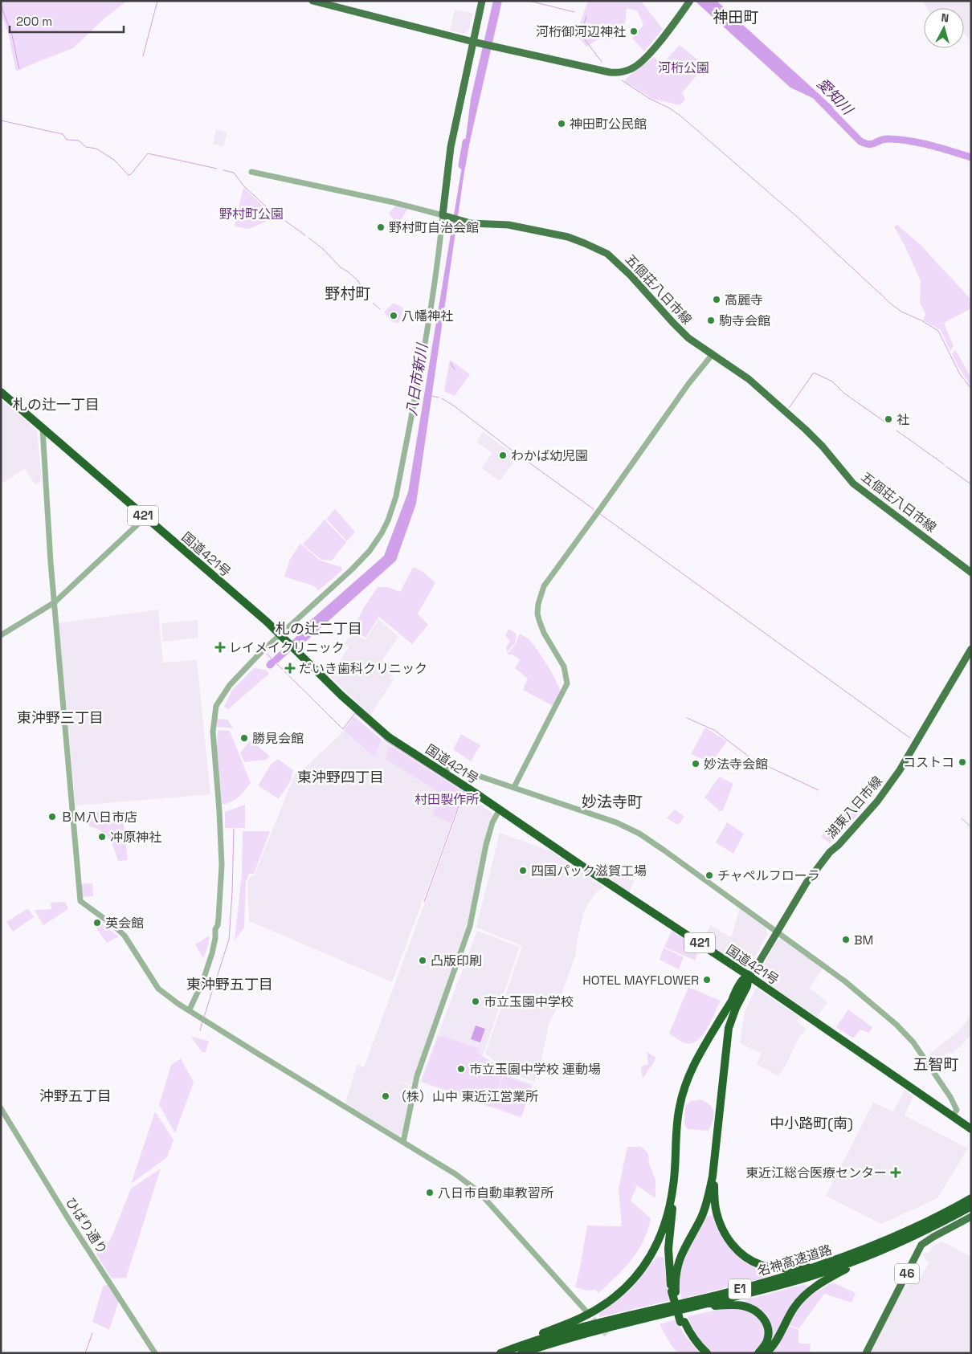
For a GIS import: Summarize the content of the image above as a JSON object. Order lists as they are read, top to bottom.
{
  "streets": {
    "highway": [
      "421",
      "国道421号",
      "名神高速道路",
      "E1"
    ],
    "main road": ["五個荘八日市線", "湖東八日市線", "46"],
    "street": ["ひばり通り"]
  },
  "crossings": [
    ["国道421号", "湖東八日市線"]
  ],
  "districts": [
    "神田町",
    "野村町",
    "札の辻一丁目",
    "札の辻二丁目",
    "東沖野三丁目",
    "東沖野四丁目",
    "妙法寺町",
    "東沖野五丁目",
    "五智町",
    "沖野五丁目",
    "中小路町(南)"
  ],
  "water": ["愛知川", "八日市新川"],
  "parks": ["河桁公園", "野村町公園", "村田製作所"],
  "places": {
    "other": [
      "河桁御河辺神社",
      "神田町公民館",
      "野村町自治会館",
      "高麗寺",
      "八幡神社",
      "駒寺会館",
      "社",
      "わかば幼児園",
      "勝見会館",
      "コストコ",
      "妙法寺会館",
      "ＢＭ八日市店",
      "冲原神社",
      "四国パック滋賀工場",
      "チャペルフローラ",
      "英会館",
      "BM",
      "凸版印刷",
      "HOTEL MAYFLOWER",
      "市立玉園中学校",
      "市立玉園中学校 運動場",
      "（株）山中 東近江営業所",
      "八日市自動車教習所"
    ],
    "health": ["レイメイクリニック", "だいき歯科クリニック", "東近江総合医療センター"]
  },
  "scale_bar": "200 m",
  "north": "top"
}
